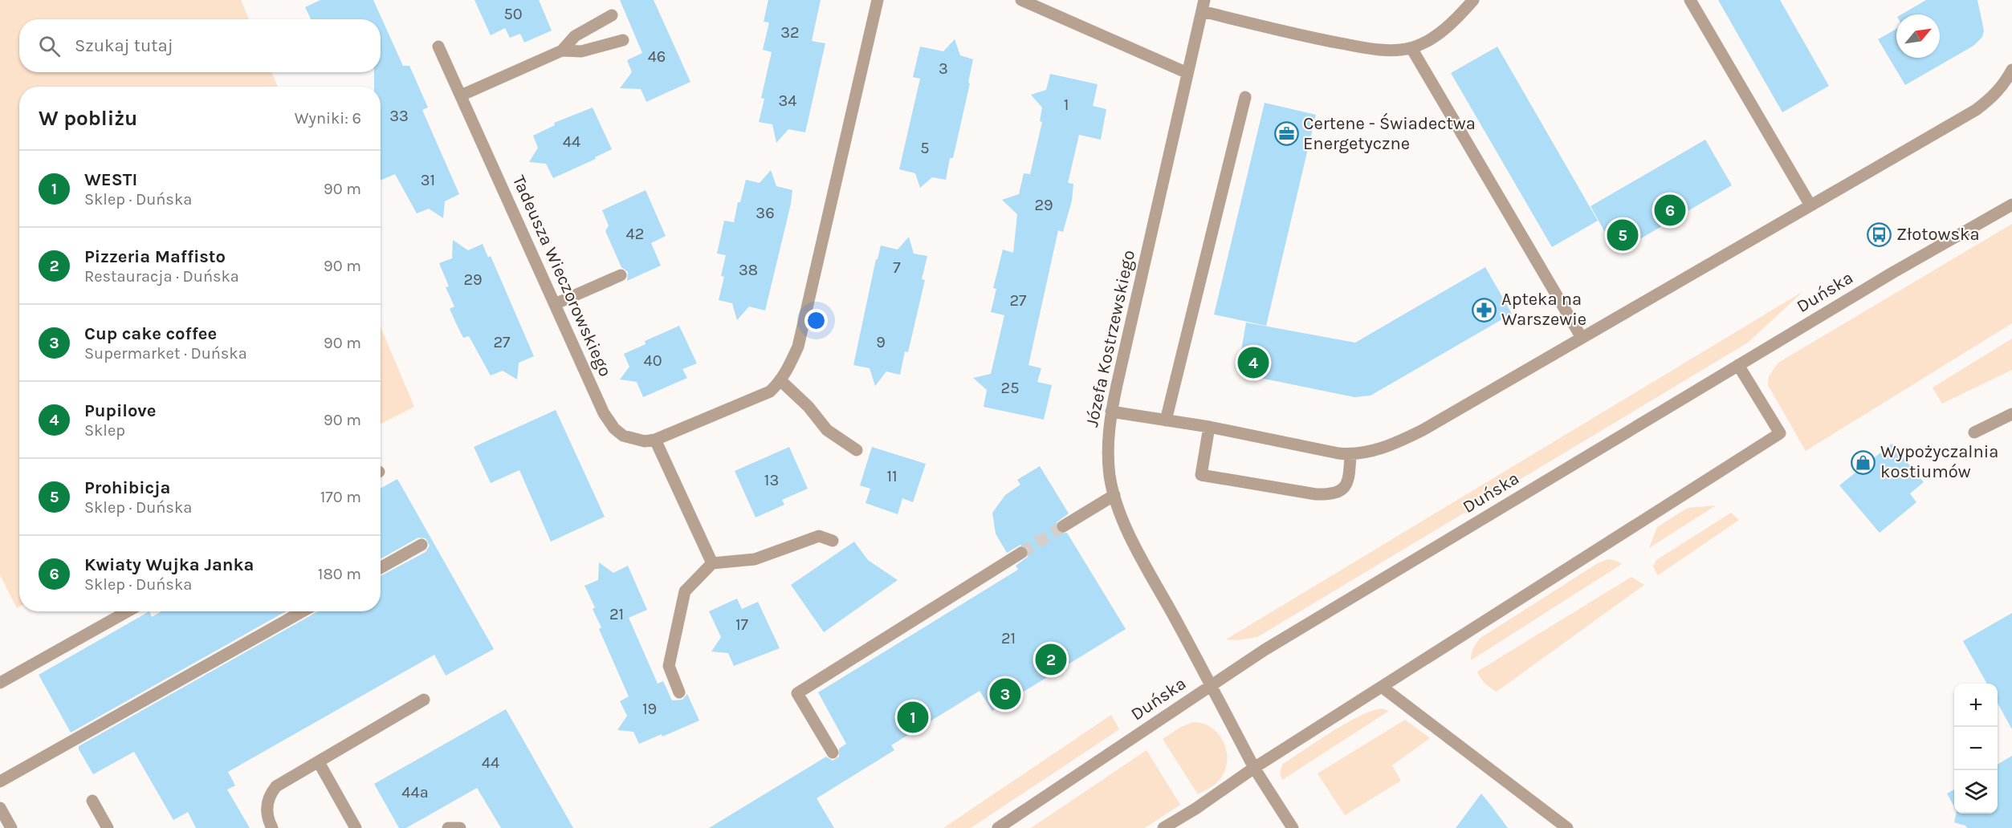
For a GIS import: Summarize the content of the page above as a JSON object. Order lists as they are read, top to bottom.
{
  "streets": {
    "street": ["Tadeusza Wieczorowskiego", "Duńska", "Józefa Kostrzewskiego"]
  },
  "crossings": [
    ["Duńska", "Józefa Kostrzewskiego"]
  ],
  "places": {
    "office": ["Certene - Świadectwa Energetyczne"],
    "bus stop": ["Złotowska"],
    "pharmacy": ["Apteka na Warszewie"],
    "shop": ["Wypożyczalnia kostiumów"]
  },
  "house_numbers": [
    "50",
    "32",
    "46",
    "3",
    "34",
    "1",
    "33",
    "44",
    "5",
    "31",
    "29",
    "36",
    "42",
    "7",
    "38",
    "29",
    "27",
    "27",
    "9",
    "40",
    "25",
    "11",
    "13",
    "21",
    "17",
    "21",
    "19",
    "44",
    "44a"
  ],
  "north": "top right",
  "page": {
    "search": "Szukaj tutaj",
    "heading": ["W pobliżu", "Wyniki: 6"],
    "list": [
      {
        "mark": "1",
        "name": "WESTI",
        "note": "Sklep · Duńska",
        "value": "90 m"
      },
      {
        "mark": "2",
        "name": "Pizzeria Maffisto",
        "note": "Restauracja · Duńska",
        "value": "90 m"
      },
      {
        "mark": "3",
        "name": "Cup cake coffee",
        "note": "Supermarket · Duńska",
        "value": "90 m"
      },
      {
        "mark": "4",
        "name": "Pupilove",
        "note": "Sklep",
        "value": "90 m"
      },
      {
        "mark": "5",
        "name": "Prohibicja",
        "note": "Sklep · Duńska",
        "value": "170 m"
      },
      {
        "mark": "6",
        "name": "Kwiaty Wujka Janka",
        "note": "Sklep · Duńska",
        "value": "180 m"
      }
    ],
    "pins": [
      "6",
      "5",
      "4",
      "2",
      "3",
      "1"
    ],
    "map_buttons": ["+", "−"]
  }
}
